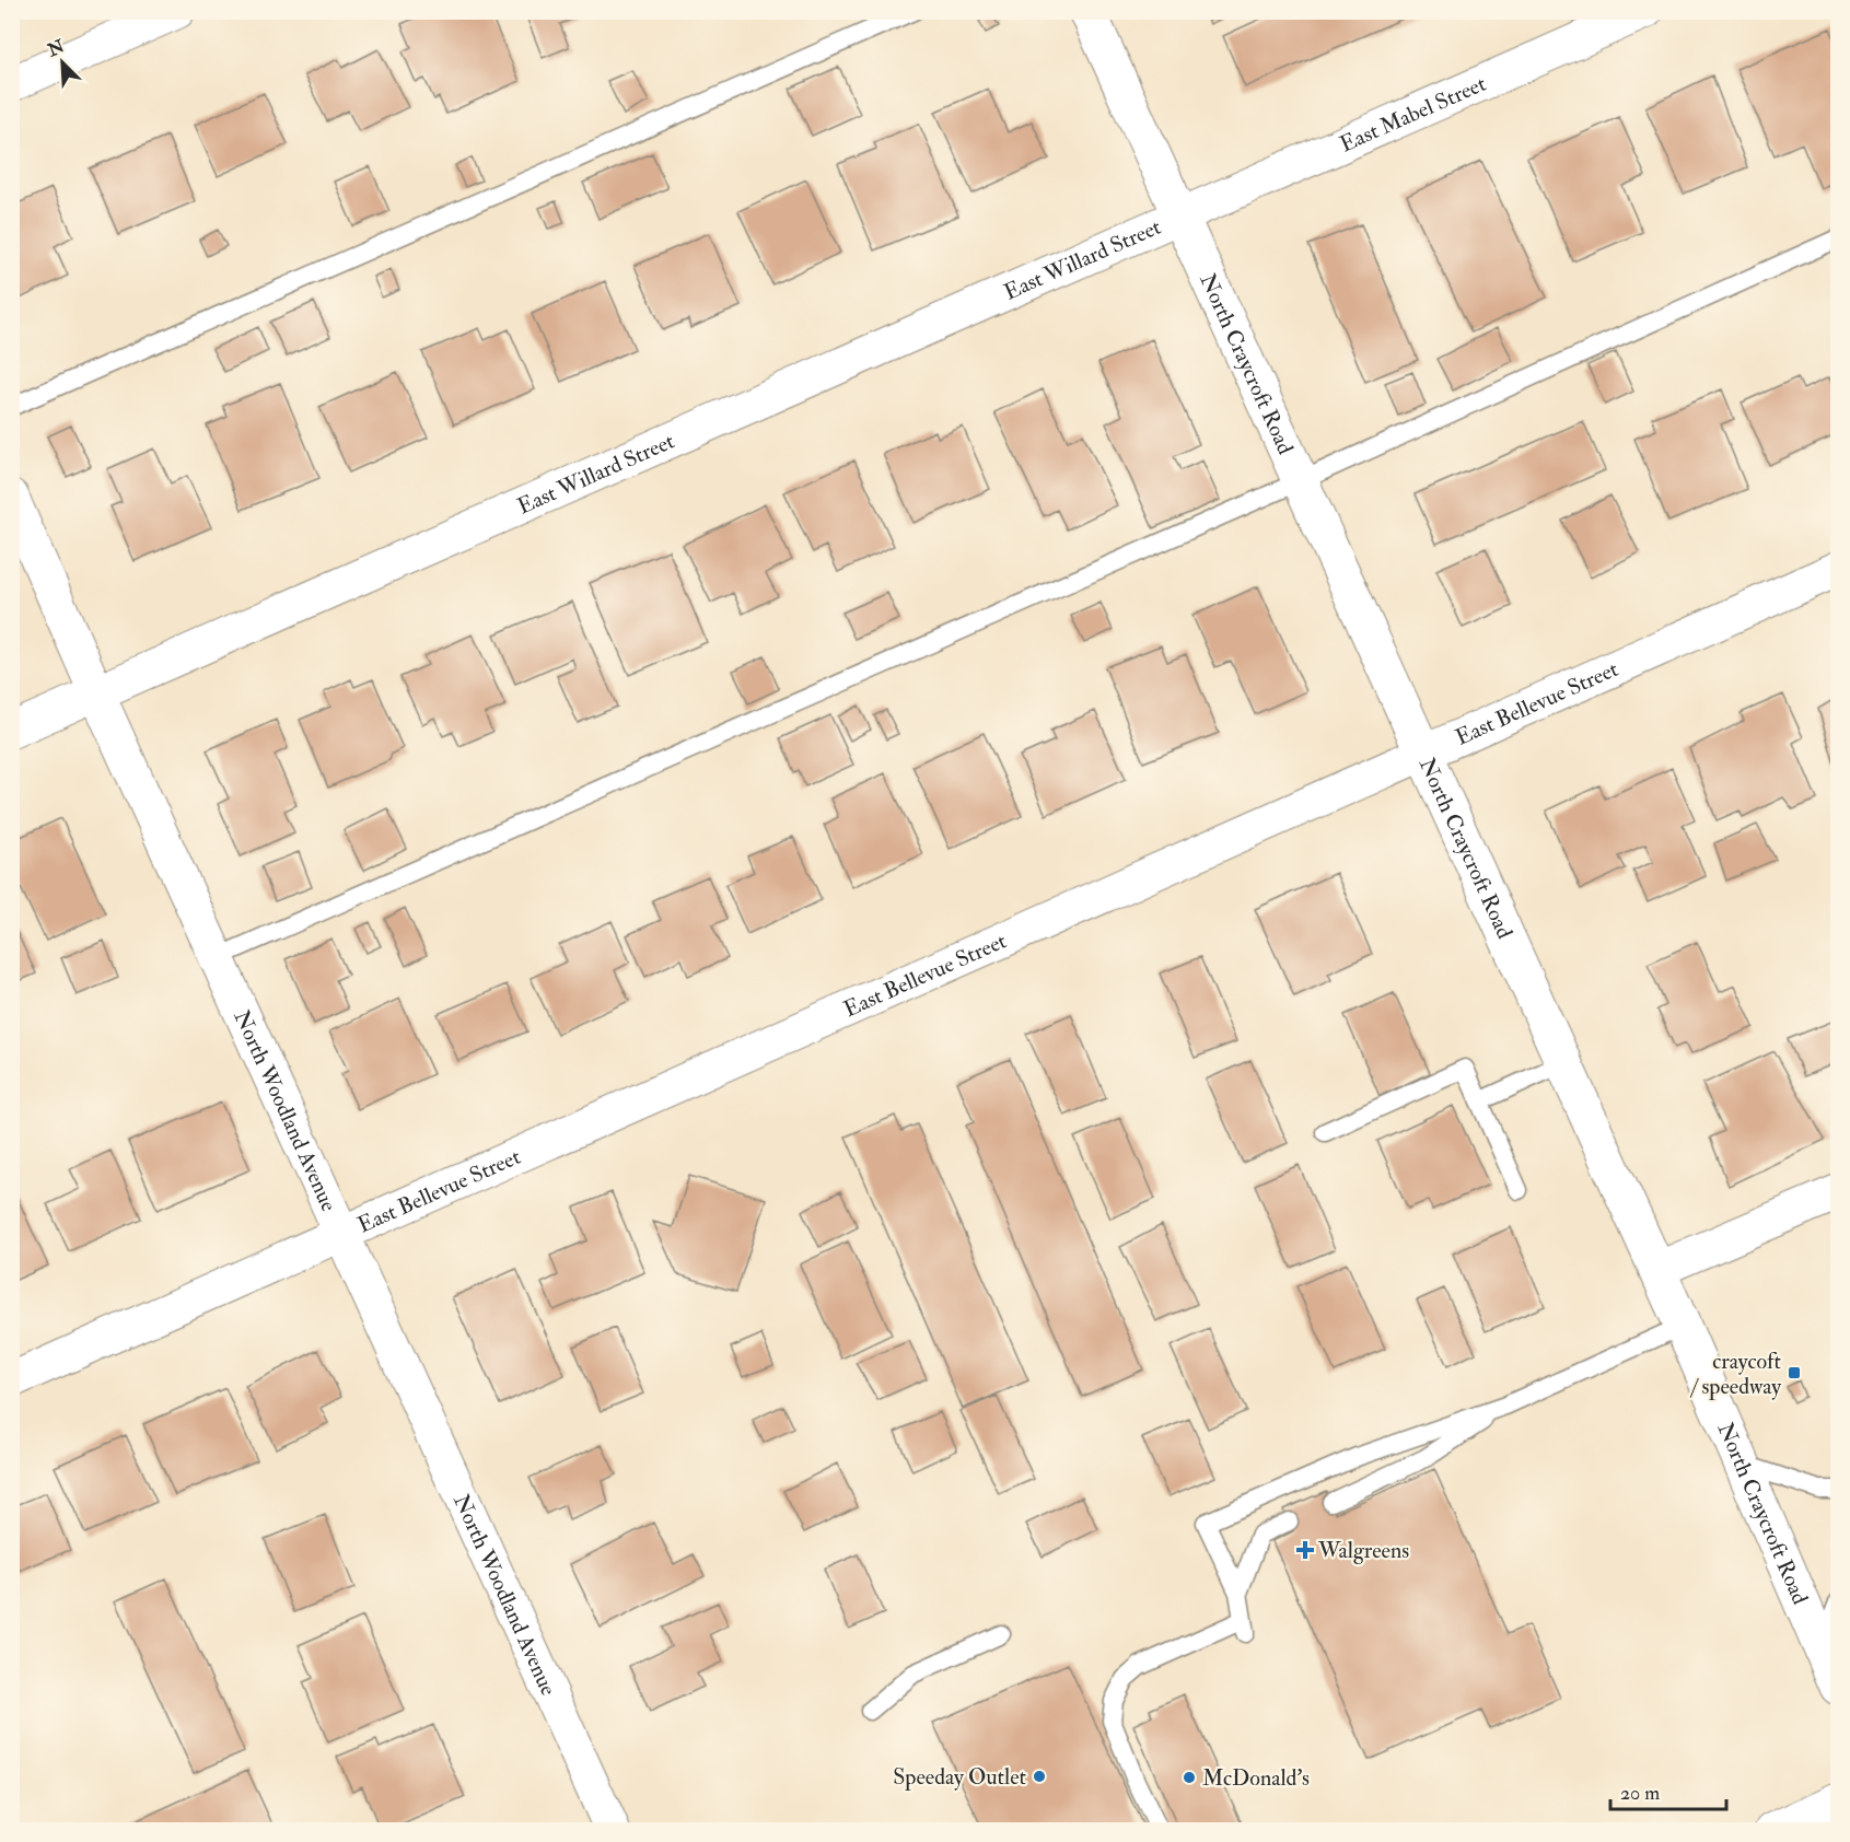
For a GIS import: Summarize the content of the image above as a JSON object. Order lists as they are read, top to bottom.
{
  "streets": {
    "main road": ["North Craycroft Road"],
    "street": [
      "East Mabel Street",
      "East Willard Street",
      "East Bellevue Street",
      "North Woodland Avenue"
    ]
  },
  "crossings": [
    ["East Mabel Street", "East Willard Street"],
    ["East Mabel Street", "North Craycroft Road"],
    ["East Willard Street", "North Craycroft Road"],
    ["East Willard Street", "North Woodland Avenue"],
    ["North Craycroft Road", "East Bellevue Street"],
    ["East Bellevue Street", "North Woodland Avenue"]
  ],
  "places": {
    "transit": ["craycoft / speedway"],
    "health": ["Walgreens"],
    "other": ["Speeday Outlet", "McDonald's"]
  },
  "scale_bar": "20 m",
  "north": "top left"
}
